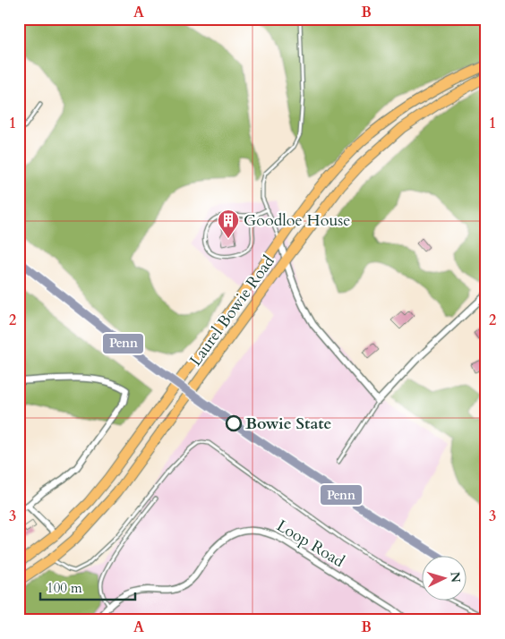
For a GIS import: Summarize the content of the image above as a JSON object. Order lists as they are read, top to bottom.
{
  "streets": {
    "main road": ["Laurel Bowie Road"],
    "street": ["Loop Road"]
  },
  "places": {
    "building": ["Goodloe House"],
    "other": ["Bowie State"]
  },
  "lines": ["transit line Penn"],
  "scale_bar": "100 m",
  "north": "right",
  "grid": {
    "columns": ["A", "B"],
    "rows": ["1", "2", "3"]
  }
}
